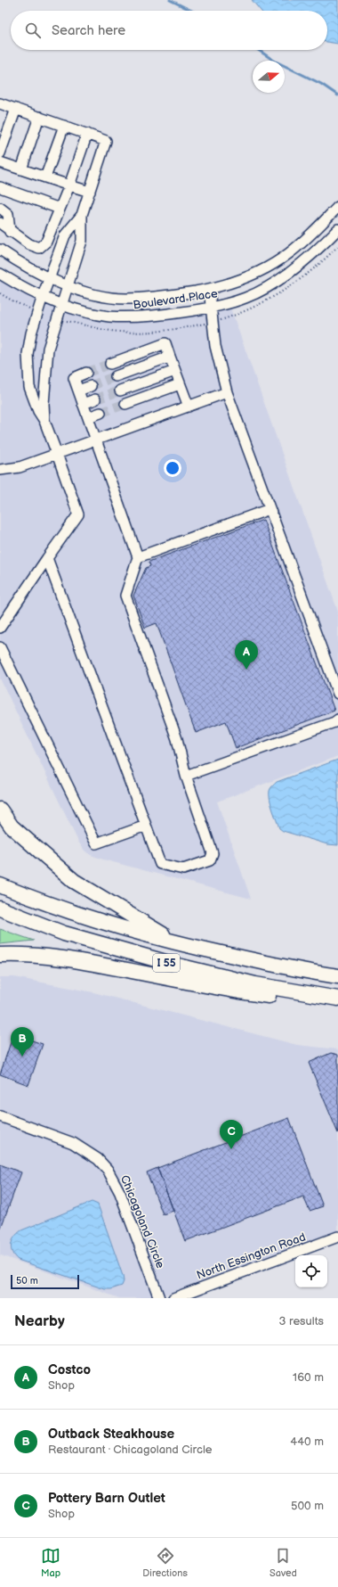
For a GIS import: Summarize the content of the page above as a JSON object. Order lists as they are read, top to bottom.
{
  "streets": {
    "highway": ["I 55"],
    "street": ["Boulevard Place", "Chicagoland Circle", "North Essington Road"]
  },
  "scale_bar": "50 m",
  "north": "right",
  "page": {
    "search": "Search here",
    "pins": ["A", "B", "C"],
    "scale": "50 m",
    "heading": ["Nearby", "3 results"],
    "list": [
      {
        "mark": "A",
        "name": "Costco",
        "note": "Shop",
        "value": "160 m"
      },
      {
        "mark": "B",
        "name": "Outback Steakhouse",
        "note": "Restaurant · Chicagoland Circle",
        "value": "440 m"
      },
      {
        "mark": "C",
        "name": "Pottery Barn Outlet",
        "note": "Shop",
        "value": "500 m"
      }
    ],
    "nav": ["Map", "Directions", "Saved"]
  }
}
